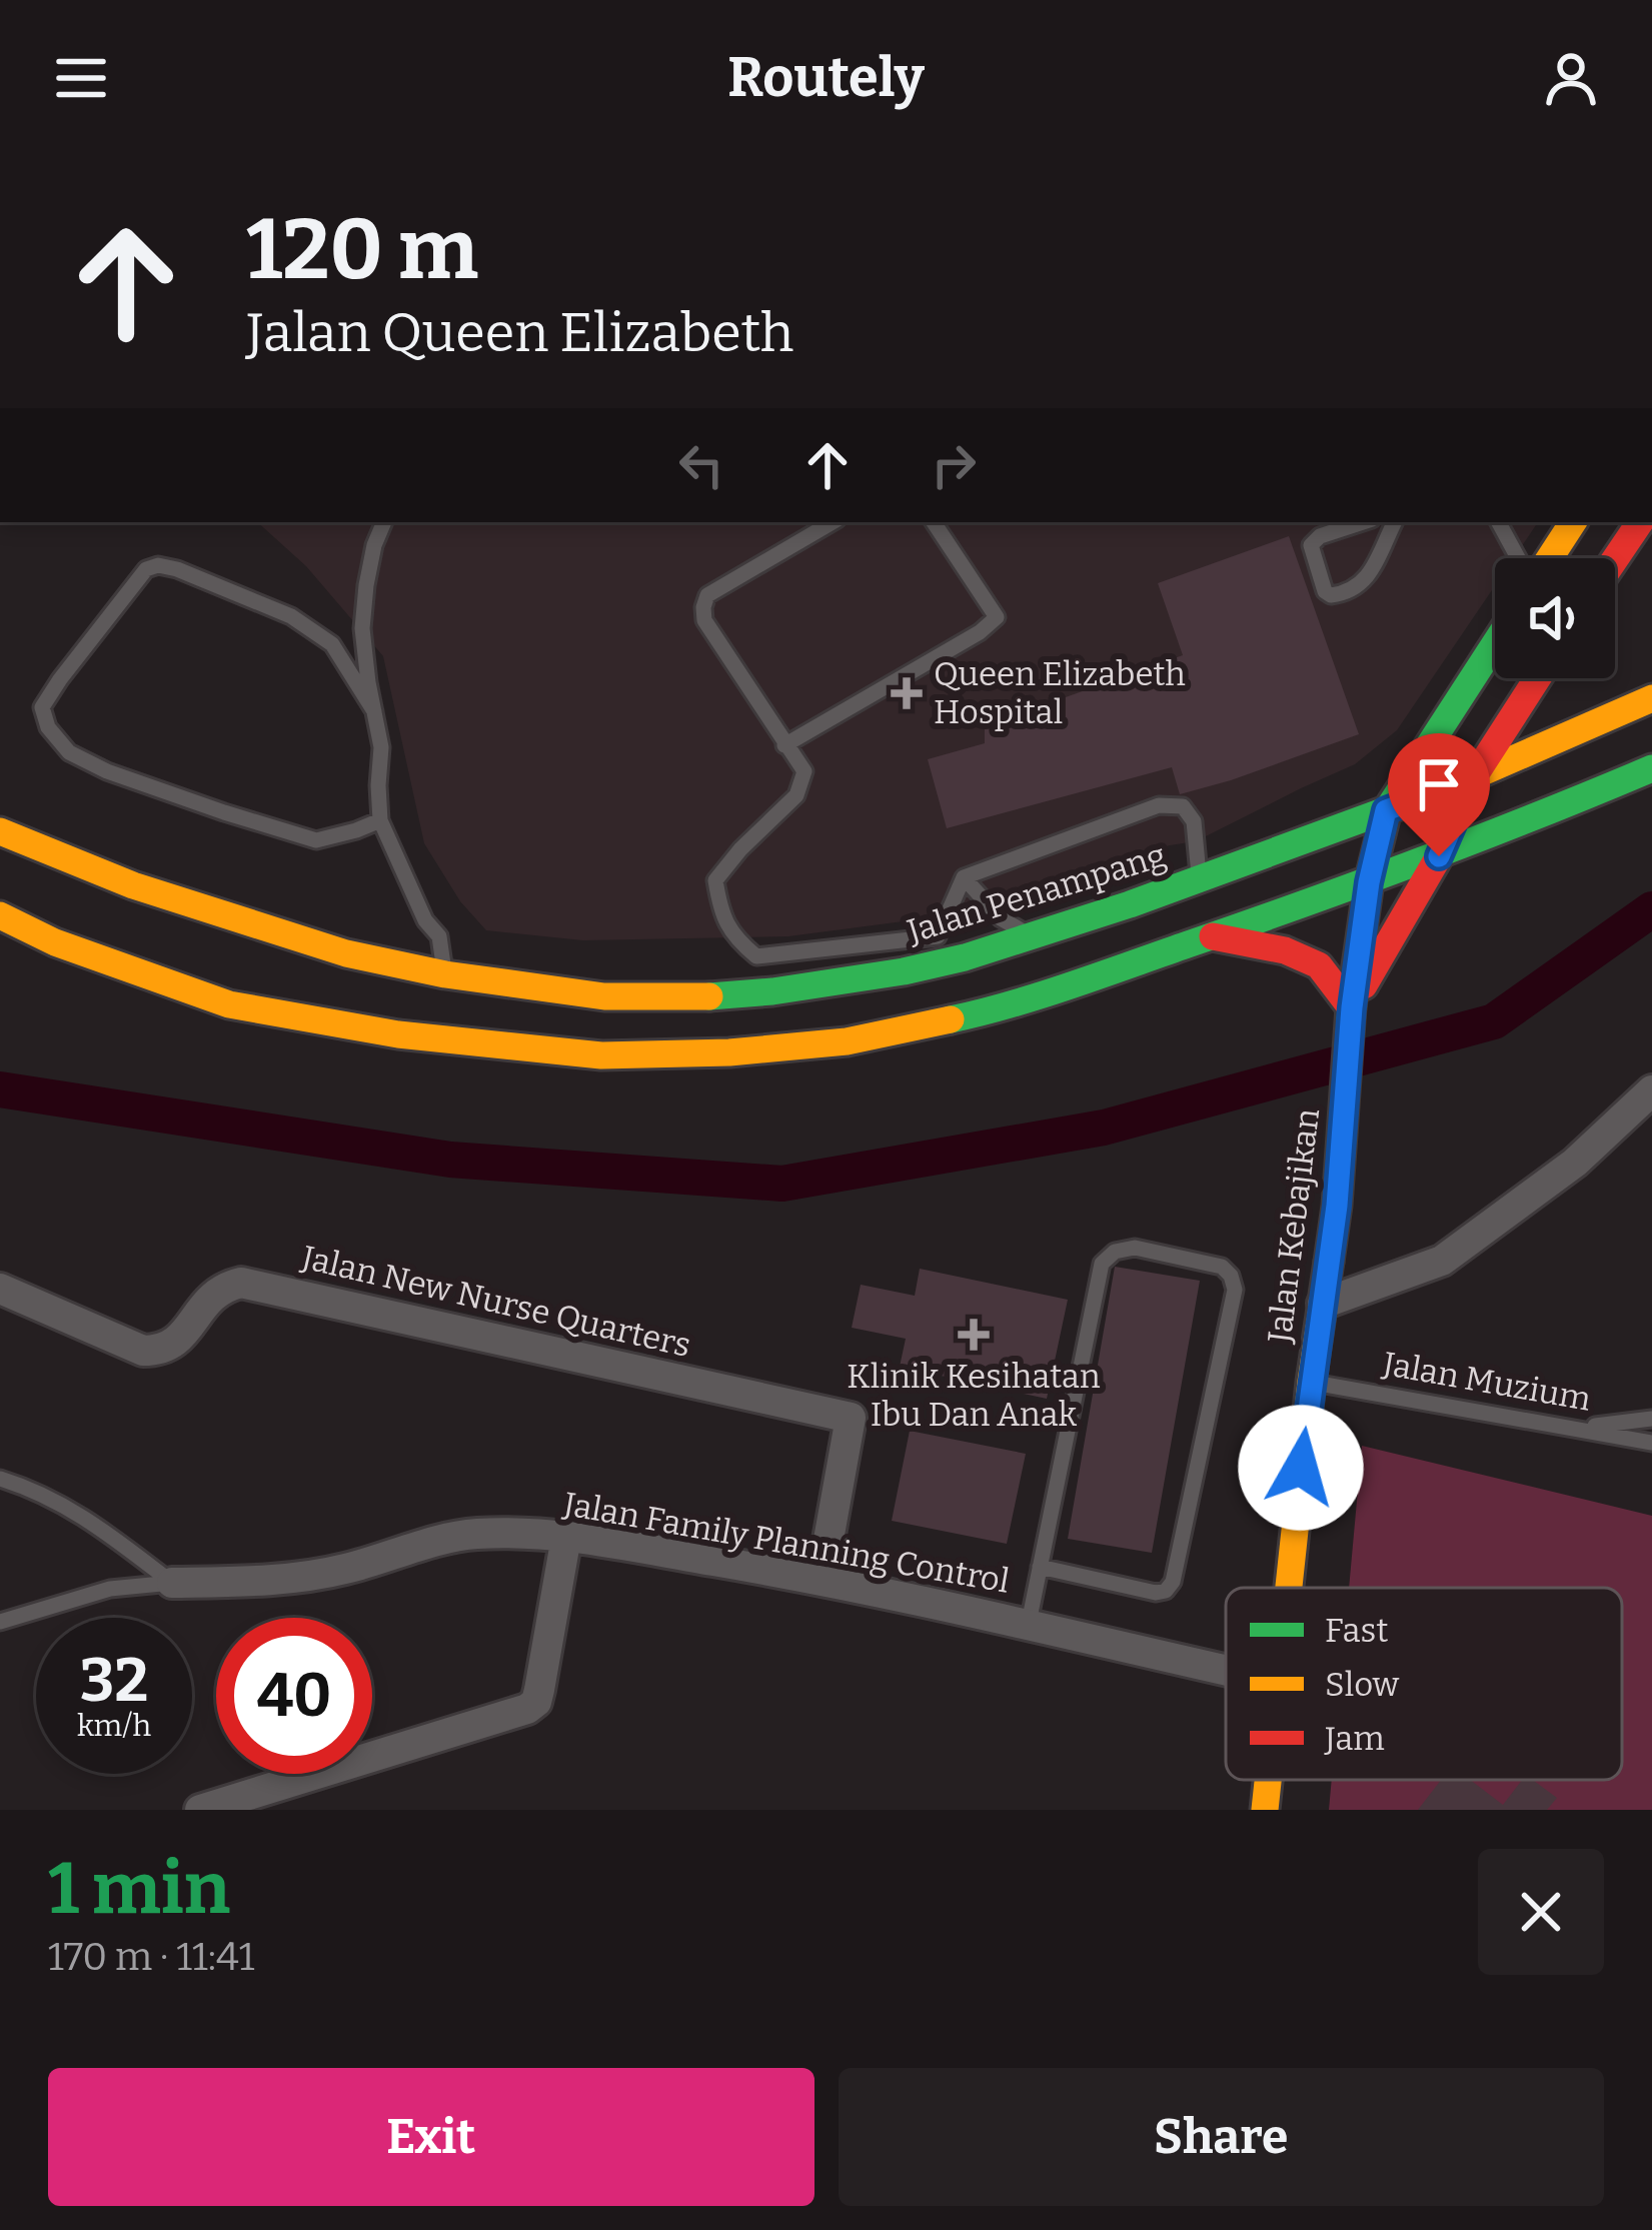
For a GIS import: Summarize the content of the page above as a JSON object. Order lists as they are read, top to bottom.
{
  "streets": {
    "main road": ["Jalan Penampang", "Jalan Kebajikan"],
    "street": ["Jalan New Nurse Quarters", "Jalan Family Planning Control"],
    "lane": ["Jalan Muzium"]
  },
  "crossings": [
    ["Jalan Penampang", "Jalan Kebajikan"],
    ["Jalan Kebajikan", "Jalan Muzium"],
    ["Jalan New Nurse Quarters", "Jalan Family Planning Control"]
  ],
  "places": {
    "health": ["Queen Elizabeth Hospital", "Klinik Kesihatan Ibu Dan Anak"]
  },
  "legend": ["Fast", "Slow", "Jam"],
  "page": {
    "header": "Routely",
    "turn": ["120 m", "Jalan Queen Elizabeth"],
    "speed": "32 km/h",
    "limit": "40",
    "heading": ["1 min", "170 m · 11:41"],
    "buttons": ["Exit", "Share"]
  }
}
